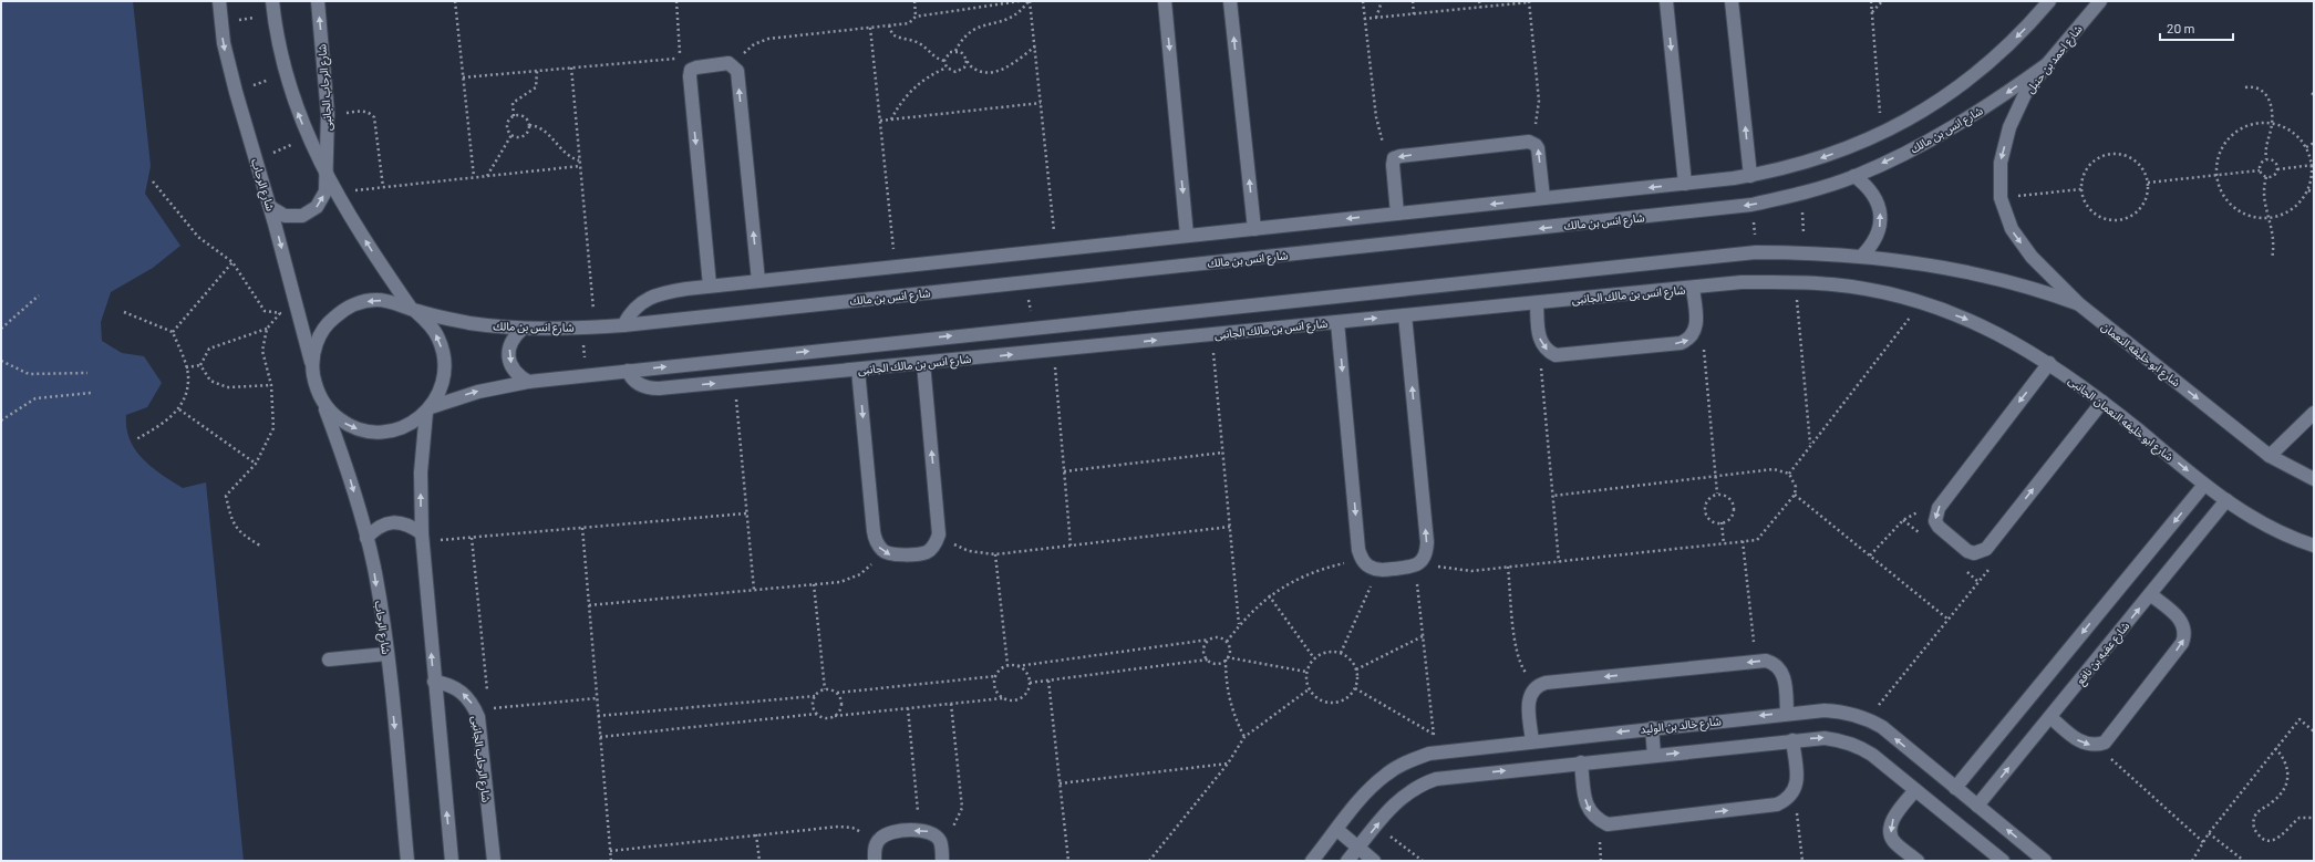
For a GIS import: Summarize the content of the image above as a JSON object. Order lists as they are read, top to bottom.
{
  "streets": {
    "street": [
      "شارع احمد بن حنبل",
      "شارع الرحاب الجانبى",
      "شارع انس بن مالك",
      "شارع الرحاب",
      "شارع انس بن مالك الجانبى",
      "شارع ابو خليفه النعمان",
      "شارع ابو خليفه النعمان الجانبى",
      "شارع عقبه بن نافع",
      "شارع خالد بن الوليد"
    ]
  },
  "crossings": [
    ["شارع احمد بن حنبل", "شارع انس بن مالك"],
    ["شارع احمد بن حنبل", "شارع ابو خليفه النعمان"],
    ["شارع الرحاب الجانبى", "شارع الرحاب"],
    ["شارع انس بن مالك", "شارع الرحاب"],
    ["شارع انس بن مالك الجانبى", "شارع ابو خليفه النعمان الجانبى"],
    ["شارع ابو خليفه النعمان الجانبى", "شارع عقبه بن نافع"],
    ["شارع عقبه بن نافع", "شارع خالد بن الوليد"]
  ],
  "one_way": ["شارع احمد بن حنبل", "شارع ابو خليفه النعمان"],
  "scale_bar": "20 m"
}
